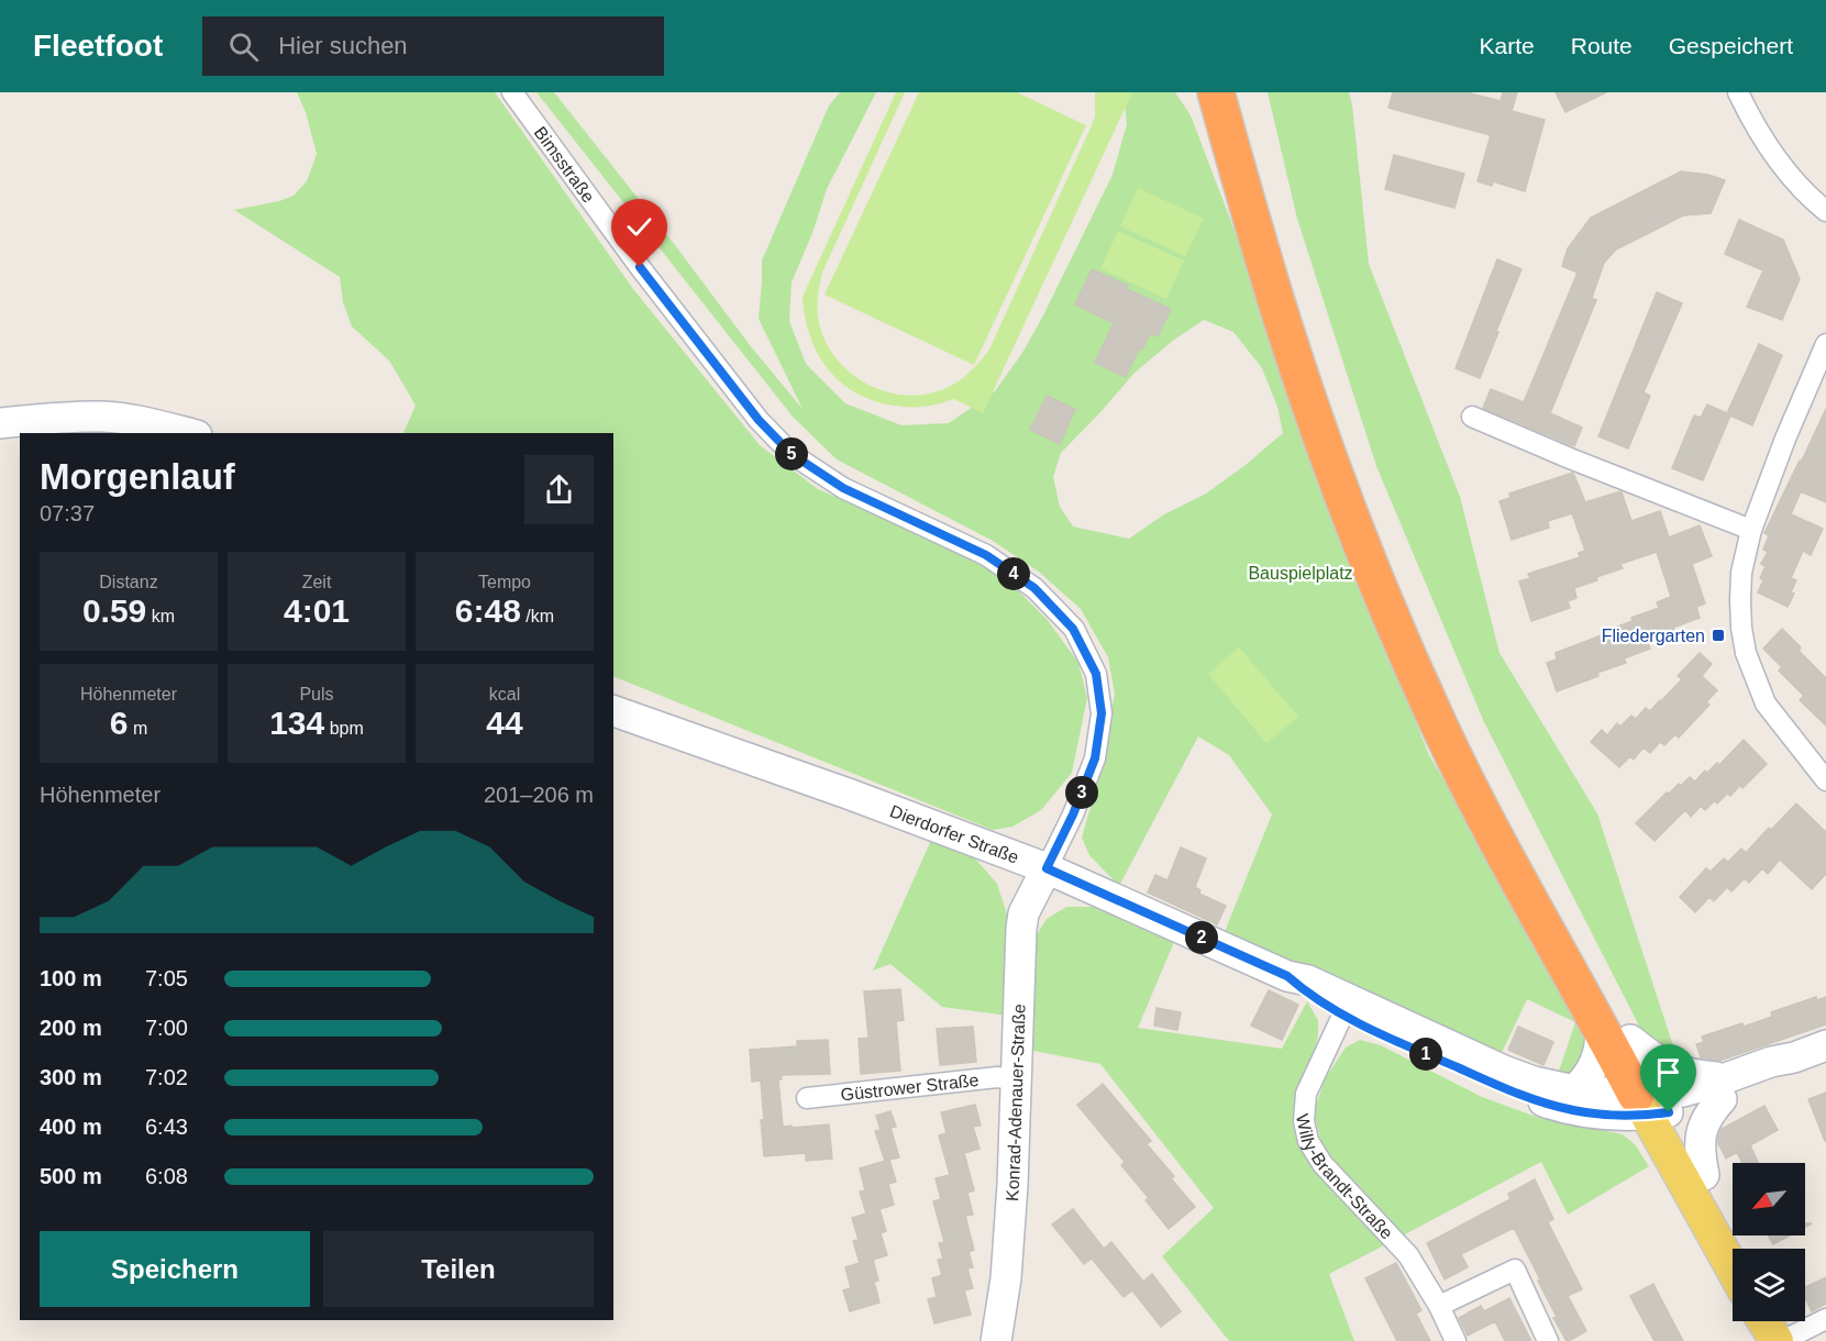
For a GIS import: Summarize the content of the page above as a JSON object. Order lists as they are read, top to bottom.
{
  "streets": {
    "main road": ["Dierdorfer Straße", "Konrad-Adenauer-Straße"],
    "street": ["Bimsstraße", "Güstrower Straße", "Willy-Brandt-Straße"]
  },
  "crossings": [
    ["Bimsstraße", "Dierdorfer Straße"],
    ["Bimsstraße", "Konrad-Adenauer-Straße"],
    ["Dierdorfer Straße", "Konrad-Adenauer-Straße"],
    ["Dierdorfer Straße", "Willy-Brandt-Straße"],
    ["Güstrower Straße", "Konrad-Adenauer-Straße"]
  ],
  "parks": ["Bauspielplatz"],
  "places": {
    "transit": ["Fliedergarten"]
  },
  "north": "bottom left",
  "page": {
    "header": "Fleetfoot",
    "search": "Hier suchen",
    "nav": ["Karte", "Route", "Gespeichert"],
    "heading": ["Morgenlauf", "07:37"],
    "pins": [
      "5",
      "4",
      "3",
      "2",
      "1"
    ],
    "stats": [
      ["Distanz", "0.59 km"],
      ["Zeit", "4:01"],
      ["Tempo", "6:48 /km"],
      ["Höhenmeter", "6 m"],
      ["Puls", "134 bpm"],
      ["kcal", "44"]
    ],
    "chart": ["Höhenmeter", "201–206 m"],
    "list": [
      {
        "name": "100 m",
        "note": "7:05"
      },
      {
        "name": "200 m",
        "note": "7:00"
      },
      {
        "name": "300 m",
        "note": "7:02"
      },
      {
        "name": "400 m",
        "note": "6:43"
      },
      {
        "name": "500 m",
        "note": "6:08"
      }
    ],
    "buttons": ["Speichern", "Teilen"]
  }
}
